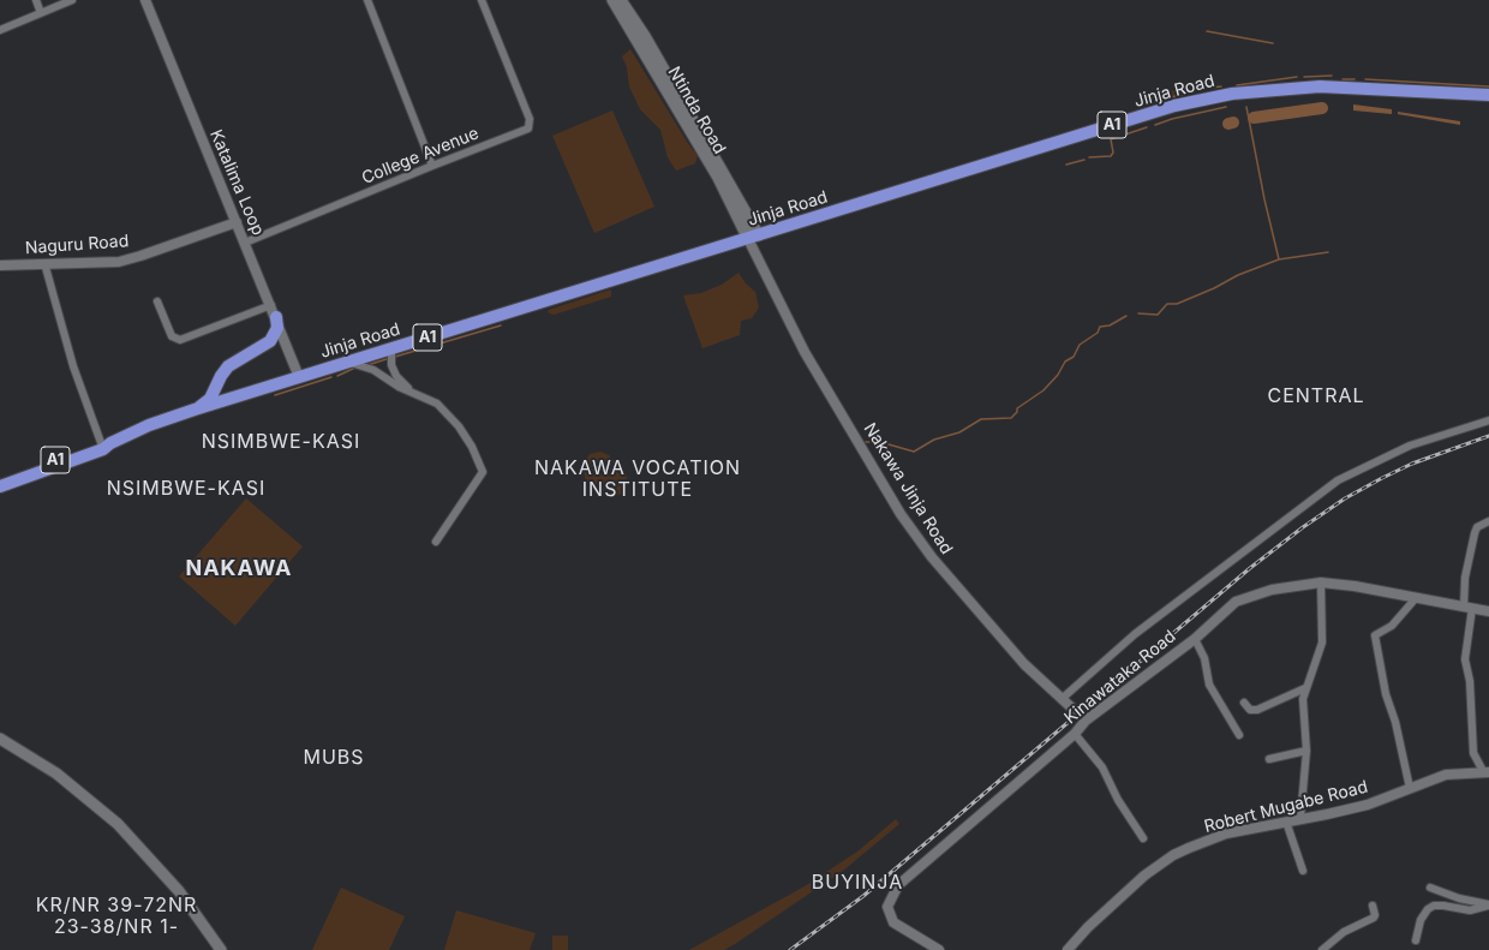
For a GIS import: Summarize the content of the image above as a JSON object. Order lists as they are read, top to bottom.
{
  "streets": {
    "highway": ["Jinja Road", "A1"],
    "main road": ["Ntinda Road"],
    "street": [
      "College Avenue",
      "Katalima Loop",
      "Naguru Road",
      "Nakawa Jinja Road",
      "Kinawataka Road",
      "Robert Mugabe Road"
    ]
  },
  "crossings": [
    ["Jinja Road", "Ntinda Road"],
    ["Jinja Road", "Katalima Loop"],
    ["Jinja Road", "Nakawa Jinja Road"],
    ["Ntinda Road", "Nakawa Jinja Road"],
    ["College Avenue", "Katalima Loop"],
    ["Katalima Loop", "Naguru Road"],
    ["Nakawa Jinja Road", "Kinawataka Road"]
  ],
  "districts": [
    "CENTRAL",
    "NSIMBWE-KASI",
    "NAKAWA VOCATION INSTITUTE",
    "NSIMBWE-KASI",
    "NAKAWA",
    "MUBS",
    "BUYINJA",
    "KR/NR 39-72NR 23-38/NR 1-"
  ]
}
